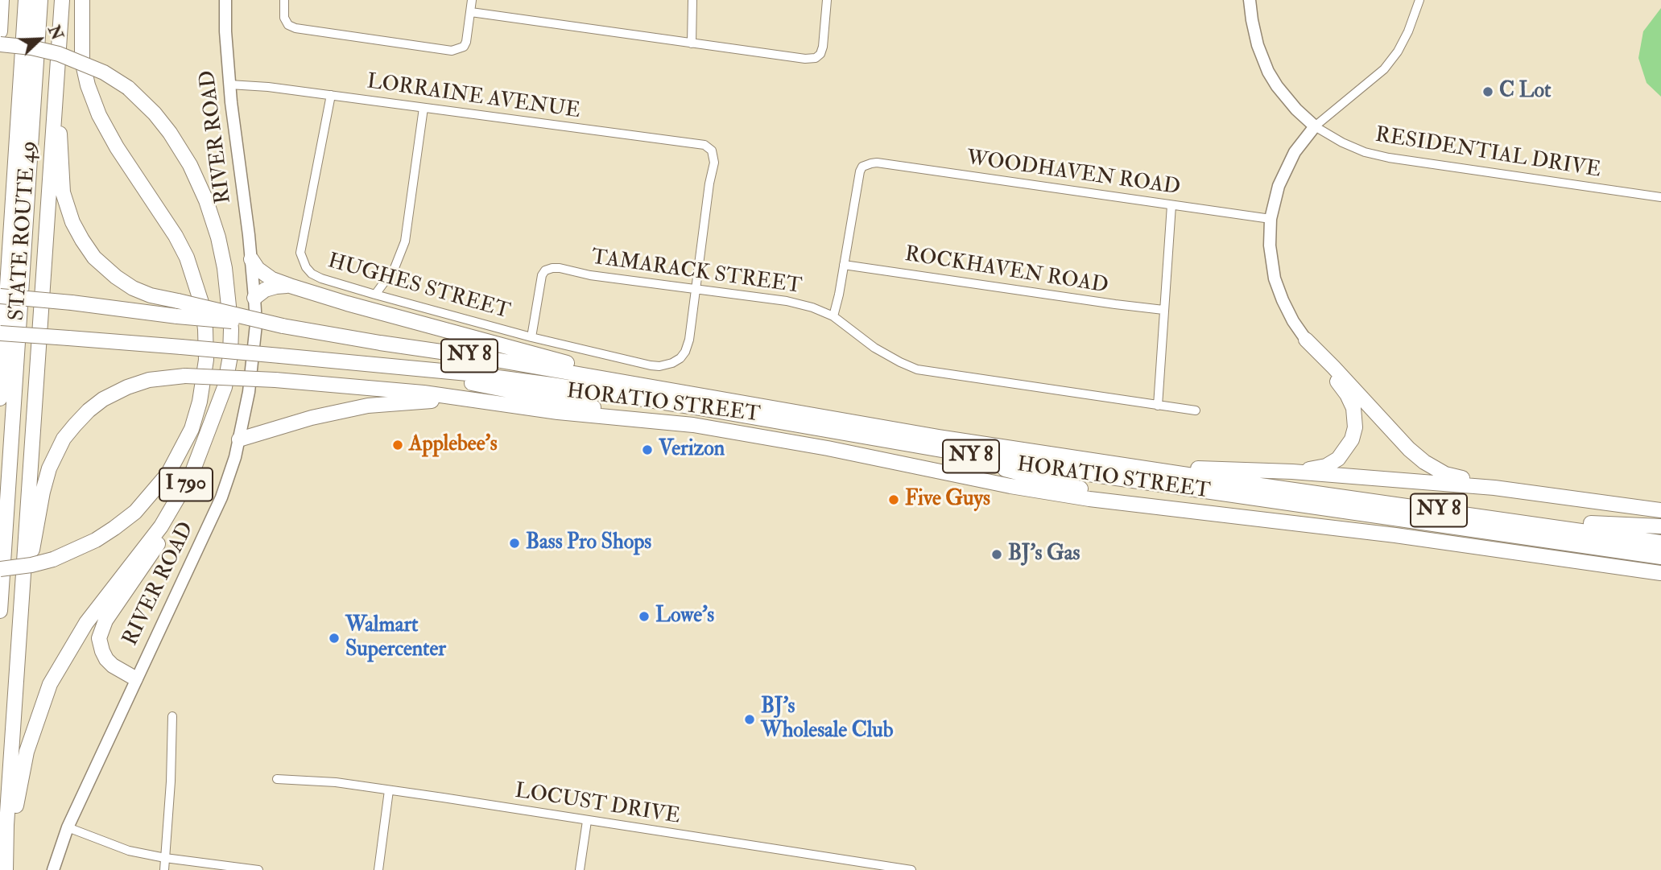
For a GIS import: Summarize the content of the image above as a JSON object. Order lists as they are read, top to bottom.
{
  "streets": {
    "highway": [
      "STATE ROUTE 49",
      "NY 8",
      "HORATIO STREET",
      "I 790"
    ],
    "main road": ["RIVER ROAD"],
    "street": [
      "LORRAINE AVENUE",
      "RESIDENTIAL DRIVE",
      "WOODHAVEN ROAD",
      "ROCKHAVEN ROAD",
      "TAMARACK STREET",
      "HUGHES STREET",
      "LOCUST DRIVE"
    ]
  },
  "crossings": [
    ["LORRAINE AVENUE", "RIVER ROAD"],
    ["LORRAINE AVENUE", "HUGHES STREET"],
    ["WOODHAVEN ROAD", "ROCKHAVEN ROAD"],
    ["STATE ROUTE 49", "I 790"],
    ["TAMARACK STREET", "HUGHES STREET"]
  ],
  "places": [
    "C Lot",
    "Applebee's",
    "Verizon",
    "Five Guys",
    "Bass Pro Shops",
    "BJ's Gas",
    "Lowe's",
    "Walmart Supercenter",
    "BJ's Wholesale Club"
  ],
  "north": "top right"
}
